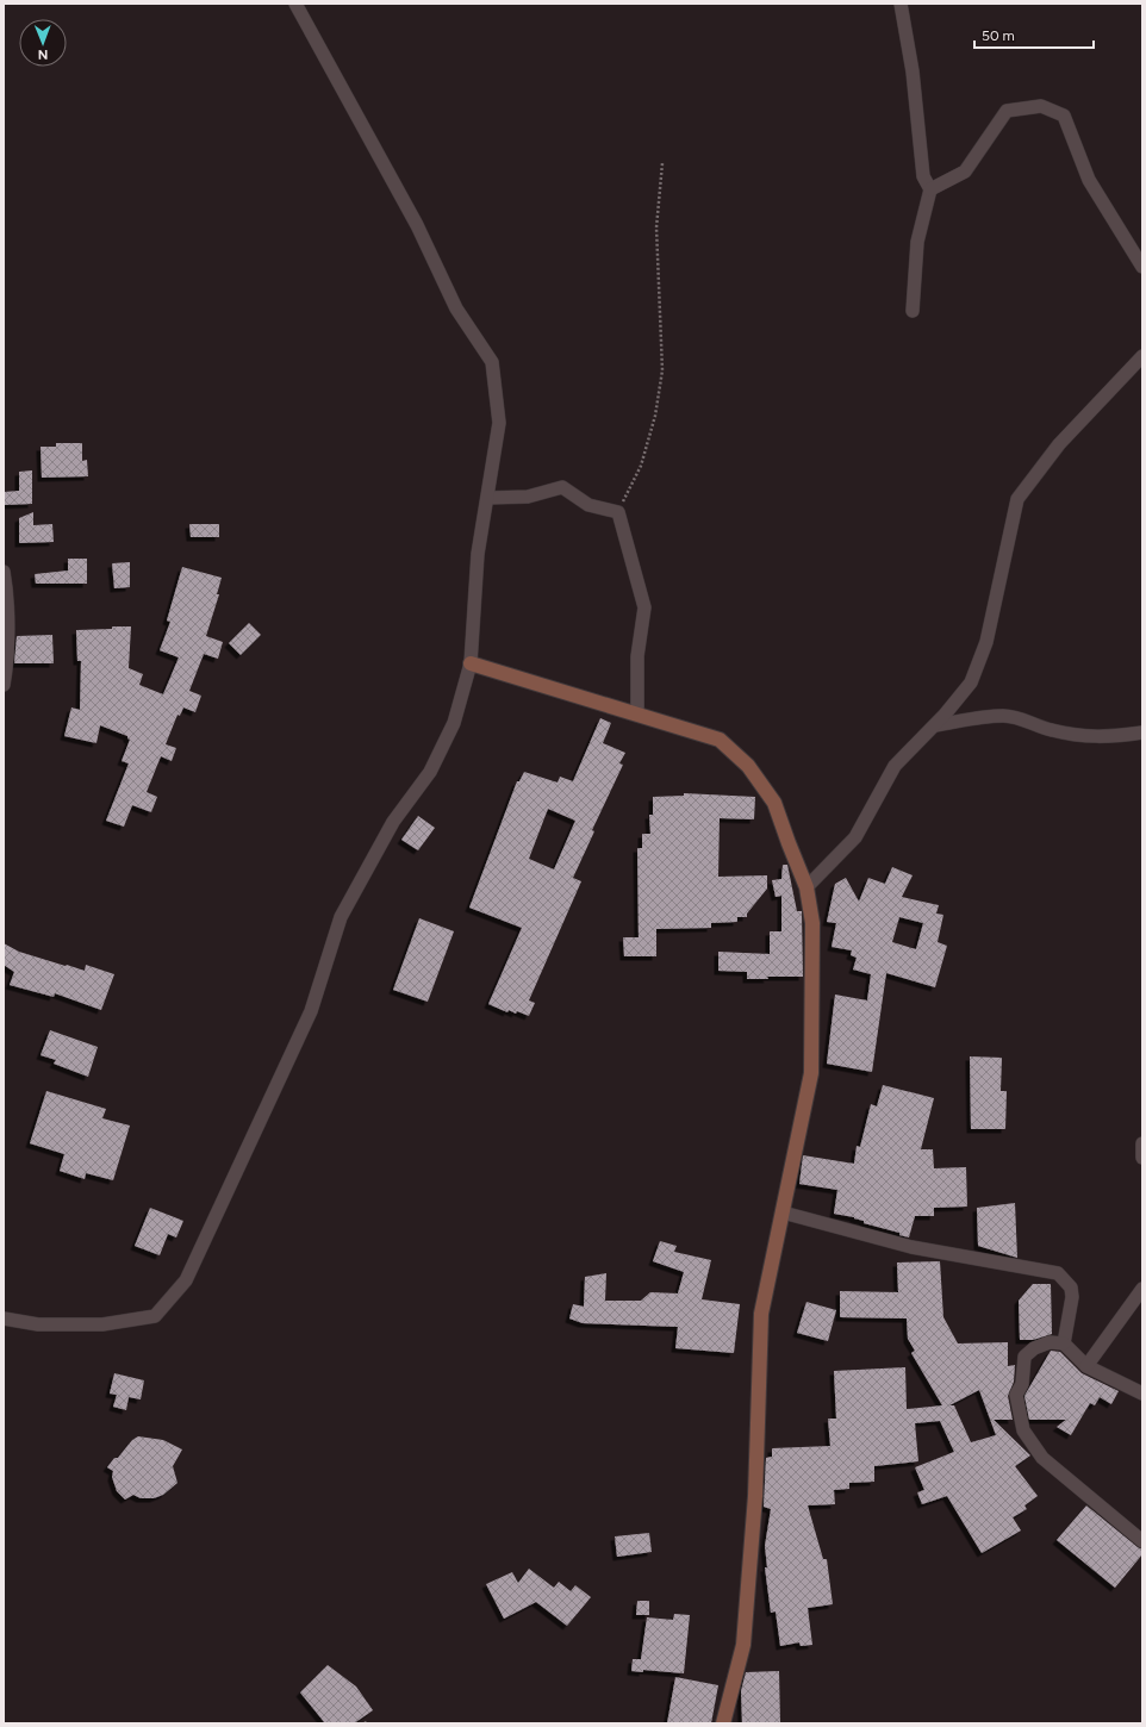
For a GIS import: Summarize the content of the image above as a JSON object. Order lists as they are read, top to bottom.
{
  "scale_bar": "50 m",
  "north": "bottom"
}
